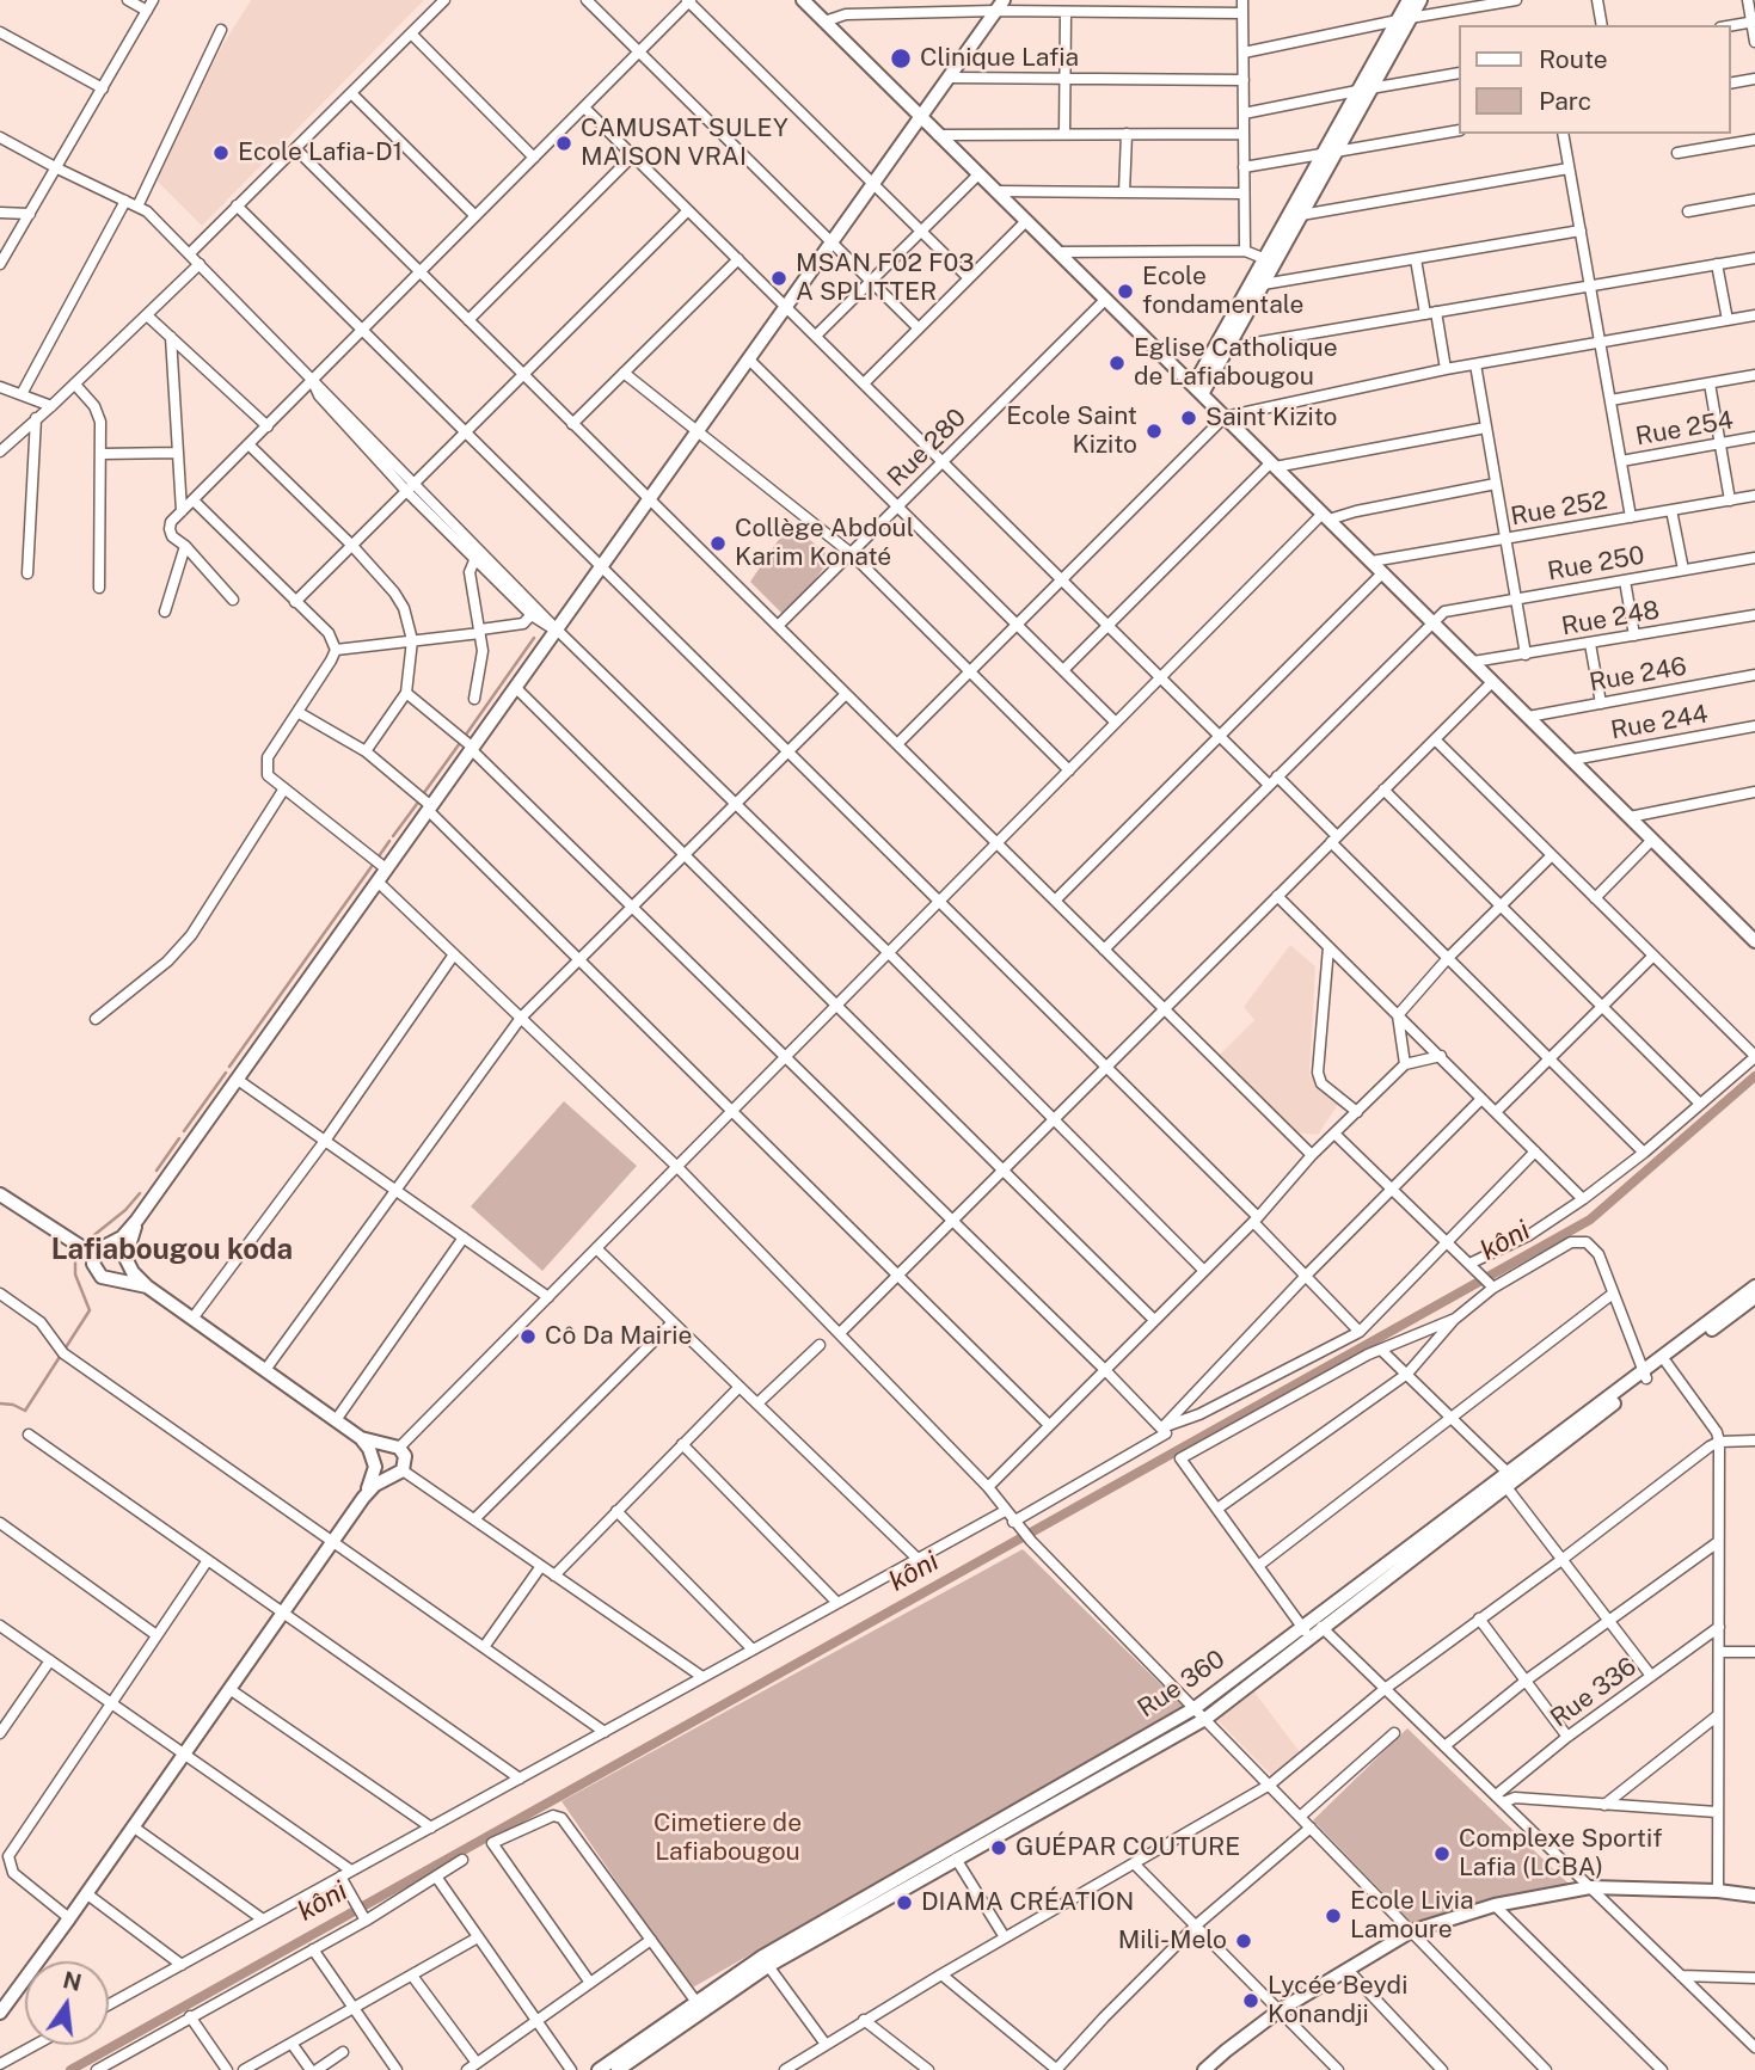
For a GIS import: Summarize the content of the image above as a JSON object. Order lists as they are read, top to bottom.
{
  "streets": {
    "street": [
      "Rue 254",
      "Rue 280",
      "Rue 252",
      "Rue 250",
      "Rue 248",
      "Rue 246",
      "Rue 244",
      "Rue 360",
      "Rue 336"
    ]
  },
  "districts": ["Lafiabougou koda"],
  "water": ["kôni"],
  "parks": ["Cimetiere de Lafiabougou"],
  "places": [
    "Clinique Lafia",
    "CAMUSAT SULEY MAISON VRAI",
    "Ecole Lafia-D1",
    "MSAN F02 F03 A SPLITTER",
    "Ecole fondamentale",
    "Eglise Catholique de Lafiabougou",
    "Saint Kizito",
    "Ecole Saint Kizito",
    "Collège Abdoul Karim Konaté",
    "Cô Da Mairie",
    "GUÉPAR COUTURE",
    "Complexe Sportif Lafia (LCBA)",
    "DIAMA CRÉATION",
    "Ecole Livia Lamoure",
    "Mili-Melo",
    "Lycée Beydi Konandji"
  ],
  "legend": ["Route", "Parc"],
  "north": "top"
}
